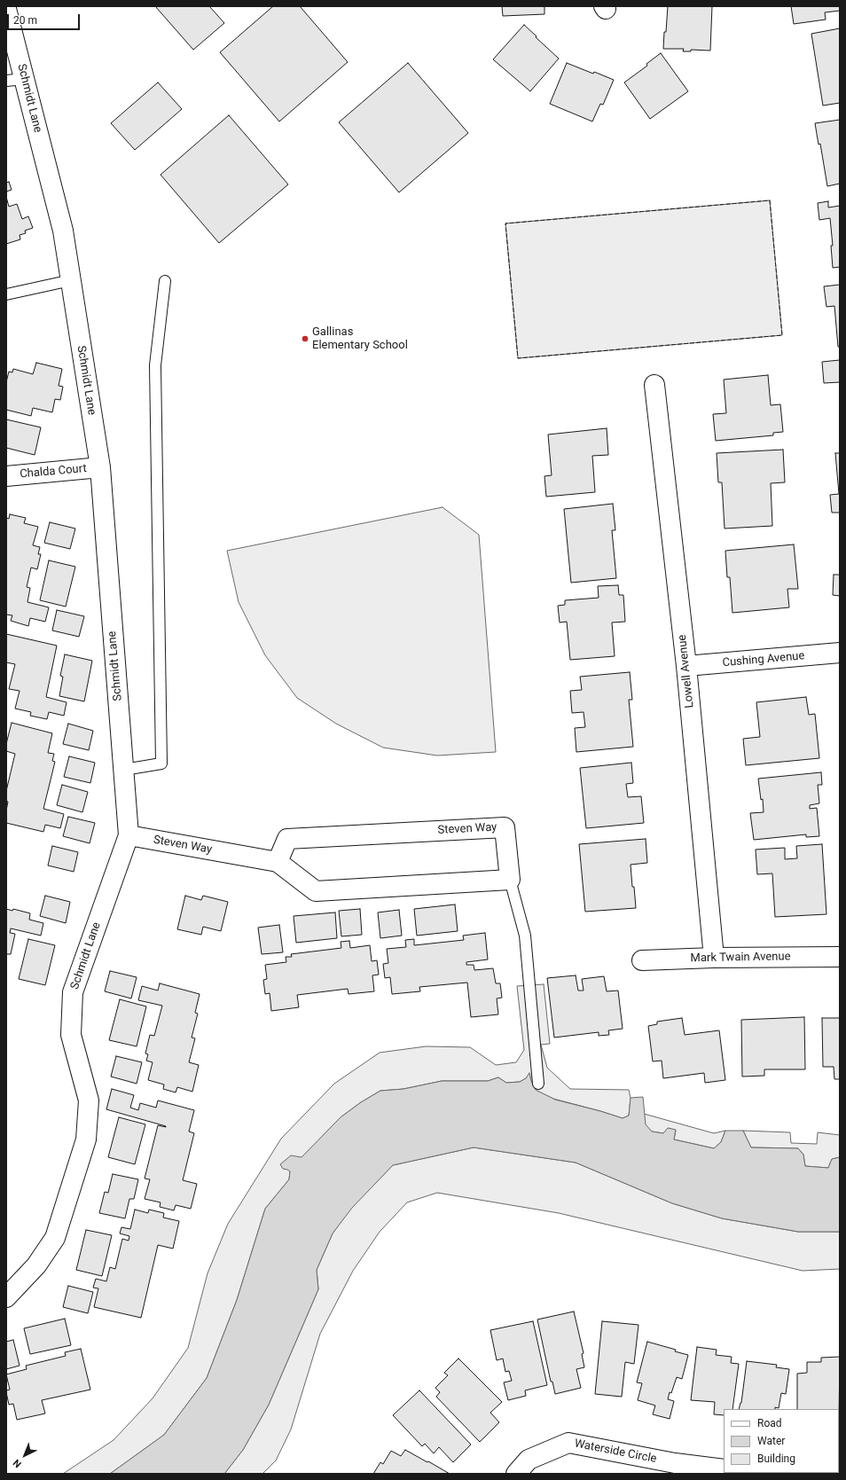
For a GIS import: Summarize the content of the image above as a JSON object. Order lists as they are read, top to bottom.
{
  "streets": {
    "street": [
      "Schmidt Lane",
      "Chalda Court",
      "Cushing Avenue",
      "Lowell Avenue",
      "Steven Way",
      "Mark Twain Avenue",
      "Waterside Circle"
    ]
  },
  "crossings": [
    ["Schmidt Lane", "Chalda Court"],
    ["Schmidt Lane", "Steven Way"],
    ["Cushing Avenue", "Lowell Avenue"],
    ["Lowell Avenue", "Mark Twain Avenue"]
  ],
  "places": ["Gallinas Elementary School"],
  "legend": ["Road", "Water", "Building"],
  "scale_bar": "20 m",
  "north": "bottom left"
}
